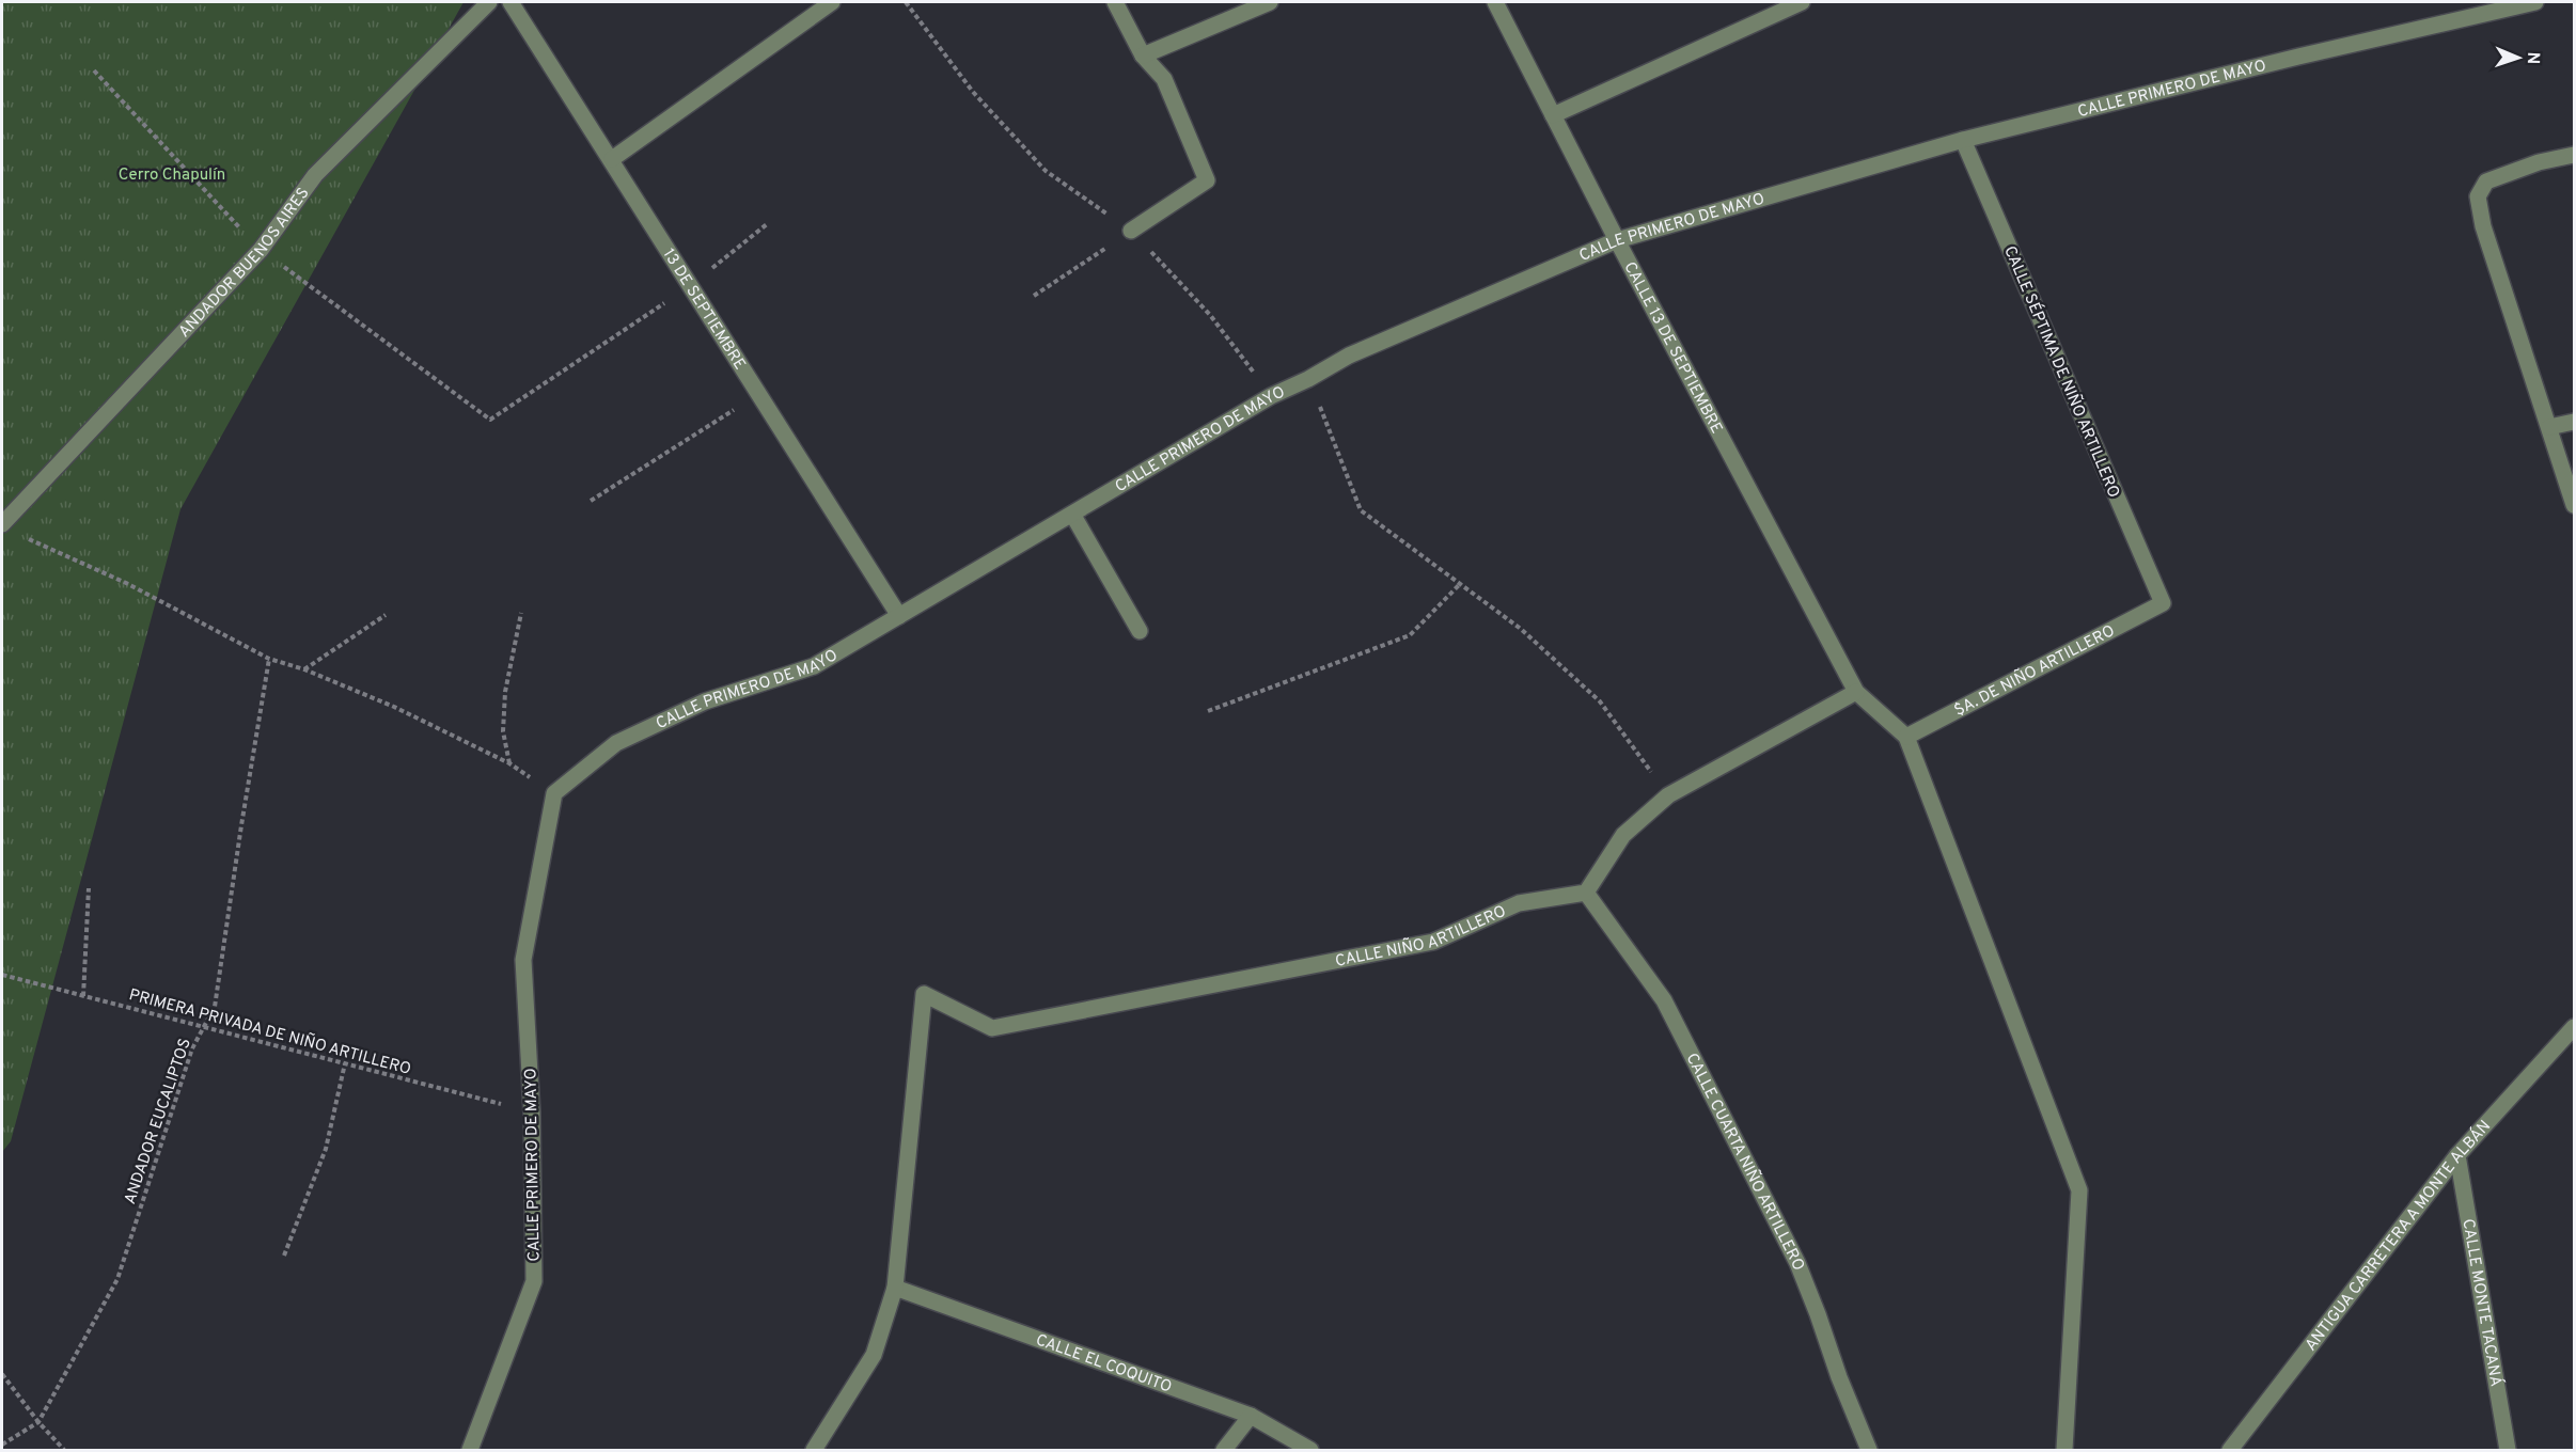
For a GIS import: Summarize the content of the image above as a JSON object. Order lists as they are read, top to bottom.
{
  "streets": {
    "street": [
      "CALLE PRIMERO DE MAYO",
      "ANDADOR BUENOS AIRES",
      "13 DE SEPTIEMBRE",
      "CALLE 13 DE SEPTIEMBRE",
      "CALLE SÉPTIMA DE NIÑO ARTILLERO",
      "$A. DE NIÑO ARTILLERO",
      "CALLE NIÑO ARTILLERO",
      "CALLE CUARTA NIÑO ARTILLERO",
      "ANTIGUA CARRETERA A MONTE ALBÁN",
      "CALLE MONTE TACANÁ",
      "CALLE EL COQUITO"
    ],
    "path": ["PRIMERA PRIVADA DE NIÑO ARTILLERO", "ANDADOR EUCALIPTOS"]
  },
  "crossings": [
    ["CALLE PRIMERO DE MAYO", "13 DE SEPTIEMBRE"],
    ["CALLE PRIMERO DE MAYO", "CALLE 13 DE SEPTIEMBRE"],
    ["CALLE PRIMERO DE MAYO", "CALLE SÉPTIMA DE NIÑO ARTILLERO"],
    ["CALLE PRIMERO DE MAYO", "PRIMERA PRIVADA DE NIÑO ARTILLERO"],
    ["CALLE SÉPTIMA DE NIÑO ARTILLERO", "$A. DE NIÑO ARTILLERO"],
    ["CALLE NIÑO ARTILLERO", "CALLE CUARTA NIÑO ARTILLERO"],
    ["CALLE NIÑO ARTILLERO", "CALLE EL COQUITO"],
    ["PRIMERA PRIVADA DE NIÑO ARTILLERO", "ANDADOR EUCALIPTOS"],
    ["ANTIGUA CARRETERA A MONTE ALBÁN", "CALLE MONTE TACANÁ"]
  ],
  "parks": ["Cerro Chapulín"],
  "north": "right"
}
